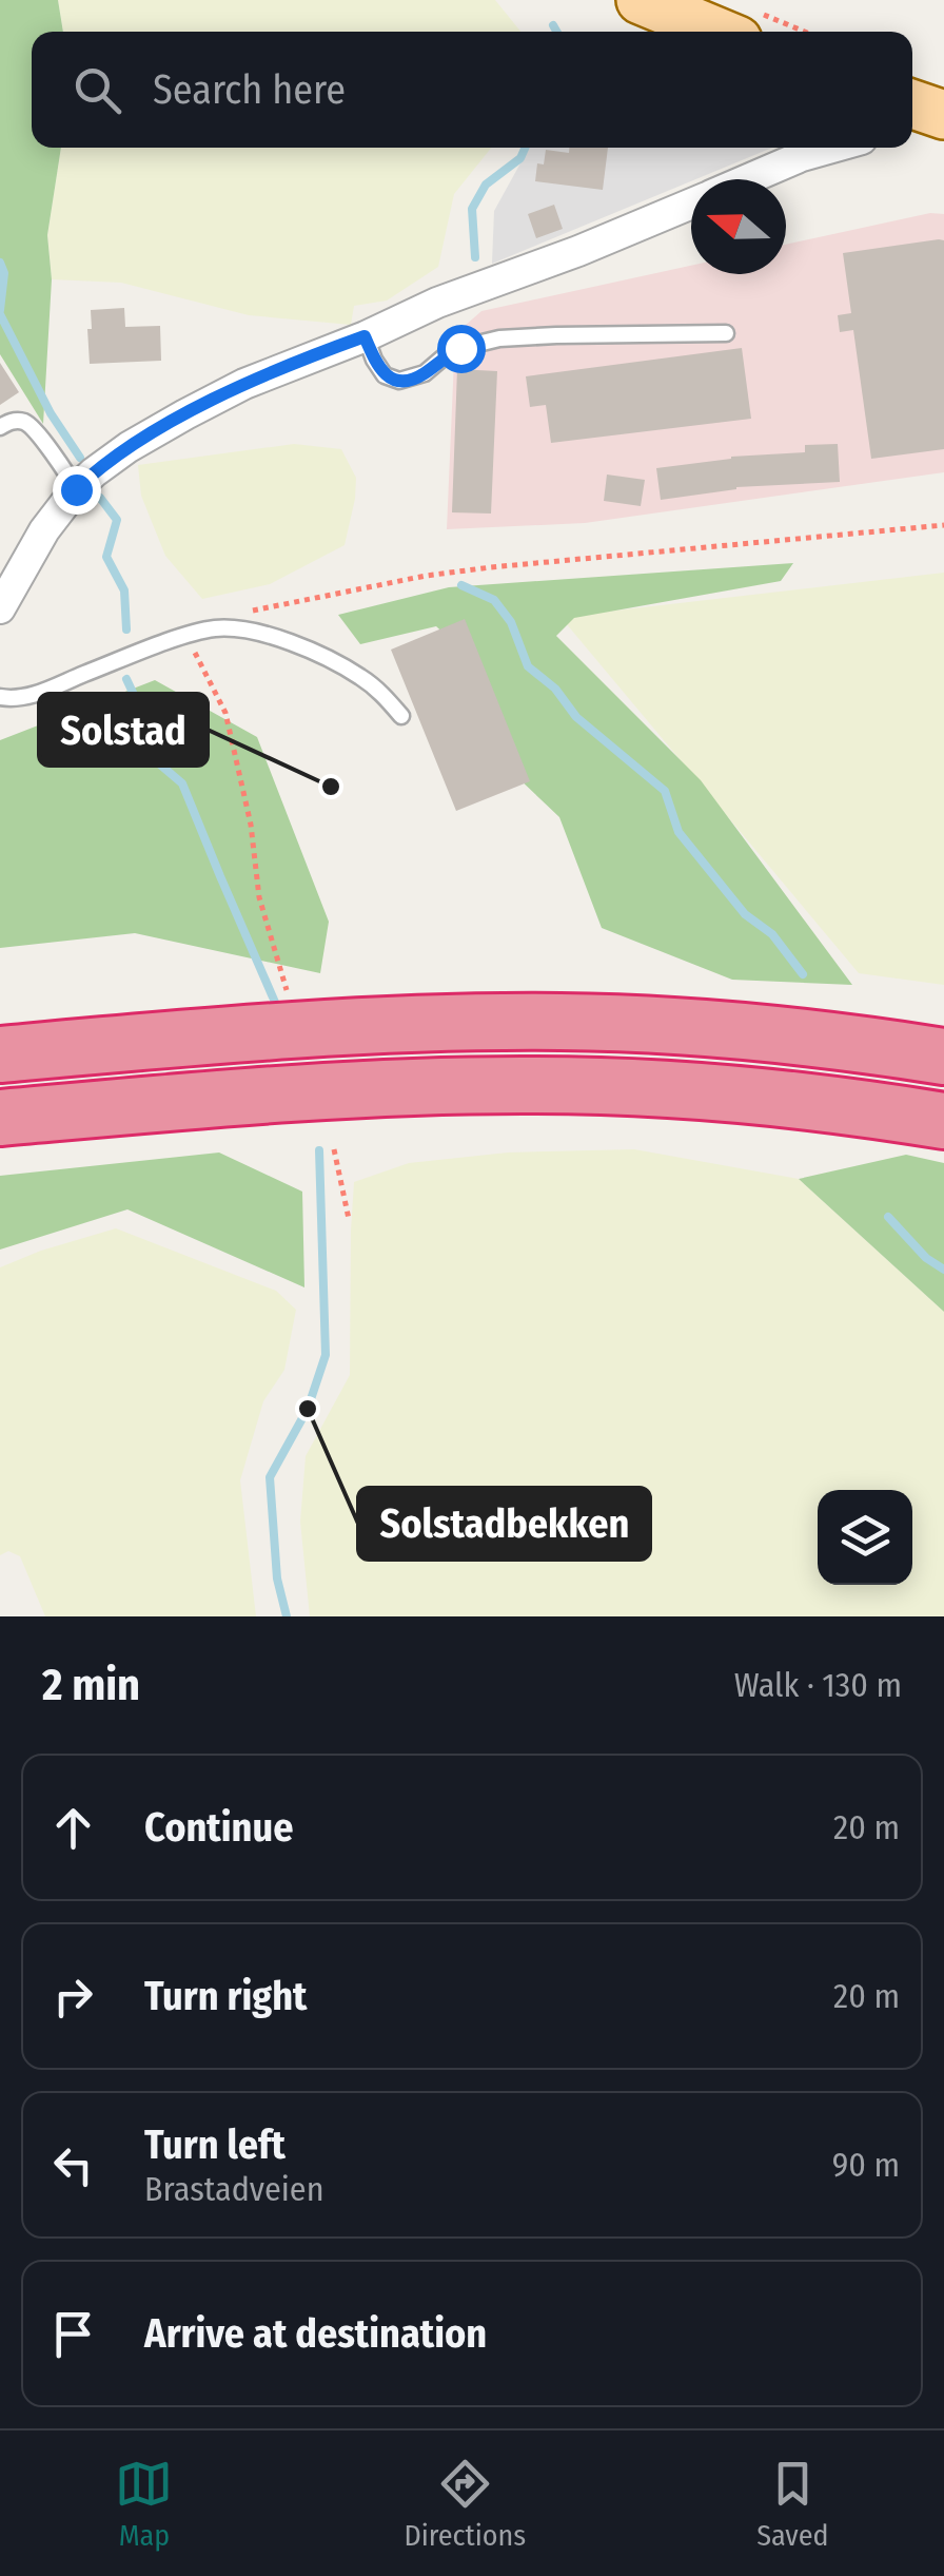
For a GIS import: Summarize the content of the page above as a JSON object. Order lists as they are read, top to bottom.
{
  "places": ["Solstad", "Solstadbekken"],
  "north": "left",
  "page": {
    "search": "Search here",
    "heading": ["2 min", "Walk · 130 m"],
    "list": [
      ["Continue", "20 m"],
      ["Turn right", "20 m"],
      ["Turn left", "Brastadveien", "90 m"],
      "Arrive at destination"
    ],
    "nav": ["Map", "Directions", "Saved"]
  }
}
